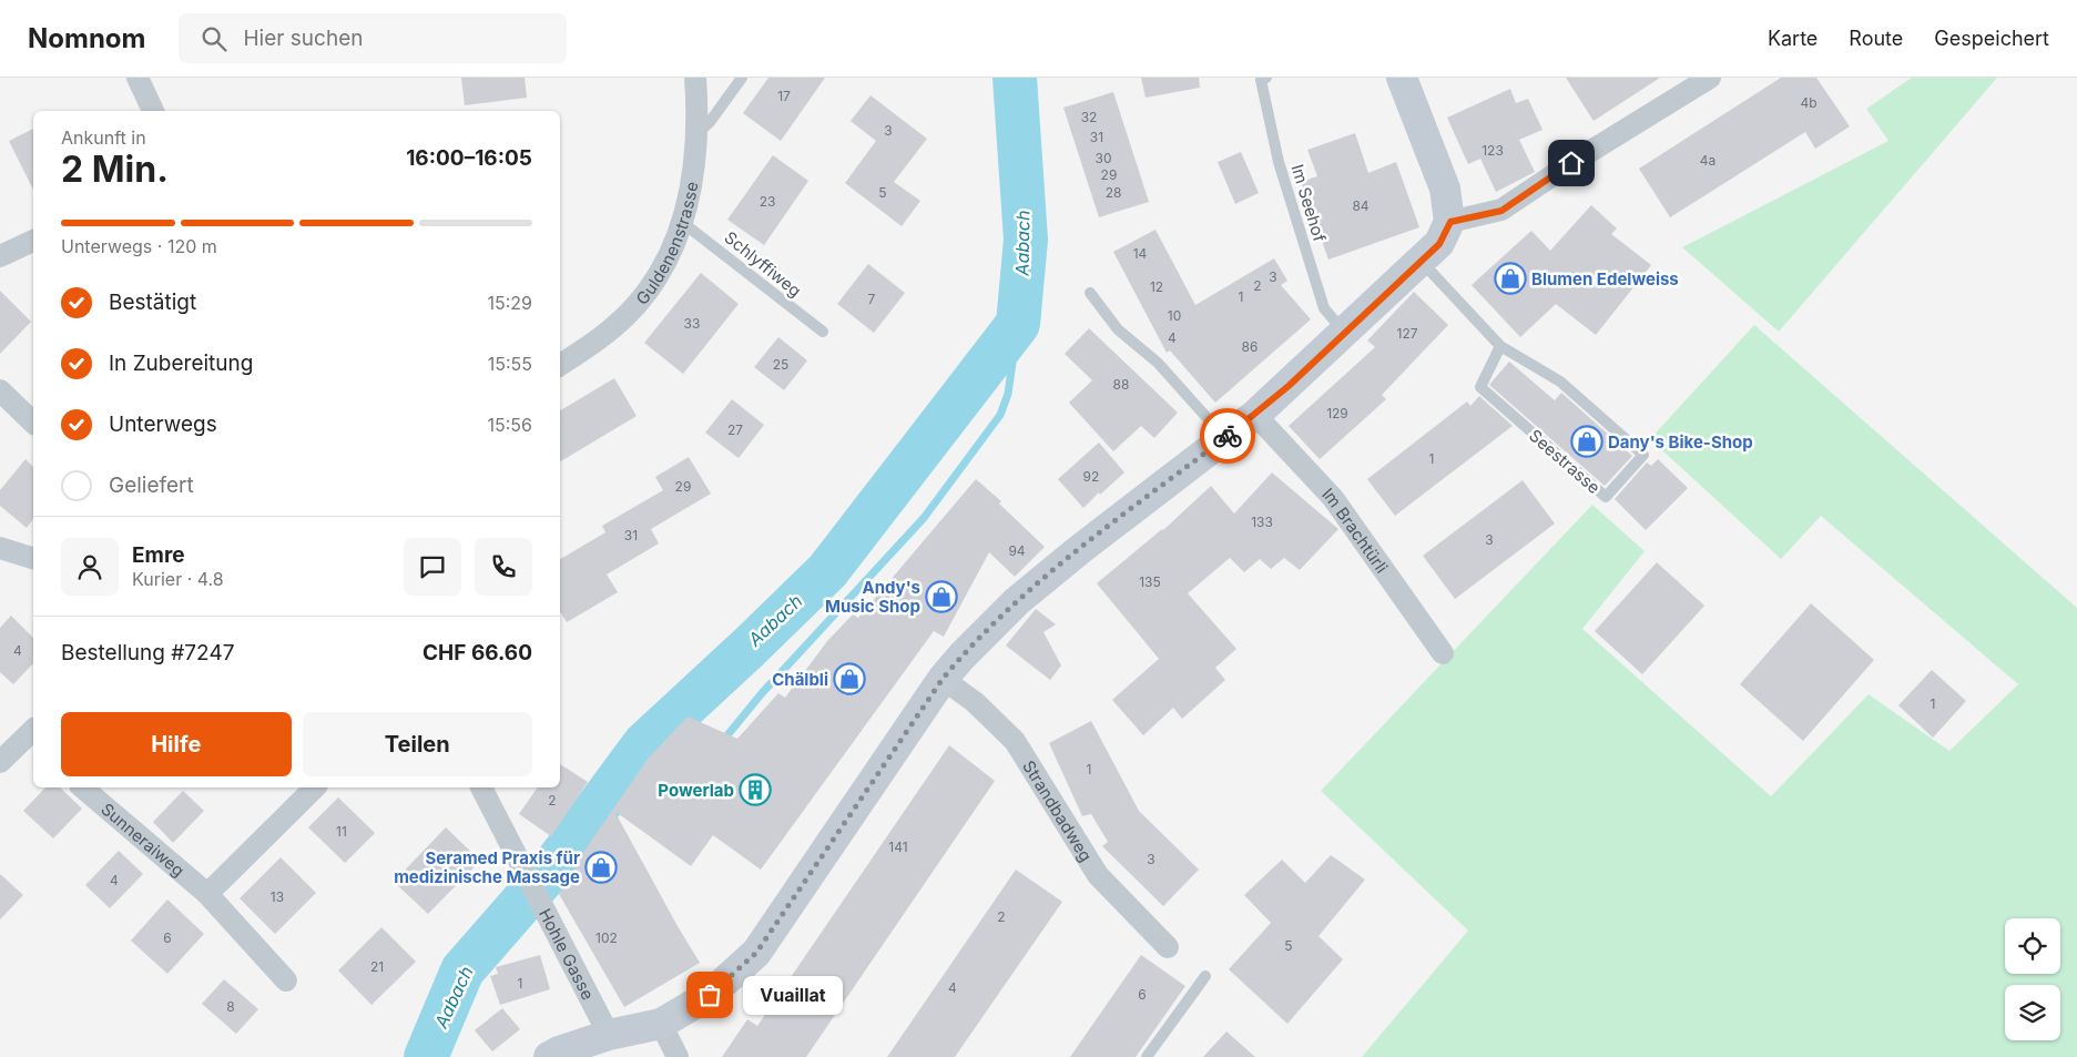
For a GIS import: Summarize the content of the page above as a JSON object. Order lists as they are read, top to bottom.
{
  "streets": {
    "street": [
      "Guldenenstrasse",
      "Im Brachtürli",
      "Strandbadweg",
      "Sunneraiweg",
      "Hohle Gasse"
    ],
    "lane": ["Im Seehof", "Schlyffiweg", "Seestrasse"]
  },
  "crossings": [
    ["Guldenenstrasse", "Schlyffiweg"]
  ],
  "water": ["Aabach"],
  "places": {
    "shop": [
      "Blumen Edelweiss",
      "Dany's Bike-Shop",
      "Andy's Music Shop",
      "Chälbli",
      "Seramed Praxis für medizinische Massage"
    ],
    "building": ["Powerlab"],
    "other": ["Vuaillat"]
  },
  "house_numbers": [
    "17",
    "4b",
    "32",
    "3",
    "31",
    "123",
    "30",
    "4a",
    "29",
    "5",
    "28",
    "23",
    "84",
    "14",
    "3",
    "2",
    "12",
    "1",
    "7",
    "10",
    "33",
    "127",
    "4",
    "86",
    "25",
    "88",
    "129",
    "27",
    "1",
    "92",
    "29",
    "133",
    "31",
    "3",
    "94",
    "135",
    "4",
    "1",
    "1",
    "2",
    "11",
    "141",
    "3",
    "4",
    "13",
    "2",
    "6",
    "102",
    "5",
    "21",
    "1",
    "4",
    "6",
    "8"
  ],
  "page": {
    "header": "Nomnom",
    "search": "Hier suchen",
    "nav": ["Karte", "Route", "Gespeichert"],
    "heading": ["2 Min.", "Ankunft in", "16:00–16:05"],
    "panel": [
      "Emre",
      "Kurier · 4.8",
      "Bestellung #7247",
      "CHF 66.60"
    ],
    "bar": "Unterwegs · 120 m",
    "list": [
      ["Bestätigt", "15:29"],
      ["In Zubereitung", "15:55"],
      ["Unterwegs", "15:56"],
      "Geliefert"
    ],
    "buttons": ["Hilfe", "Teilen"],
    "bubble": "Vuaillat"
  }
}
